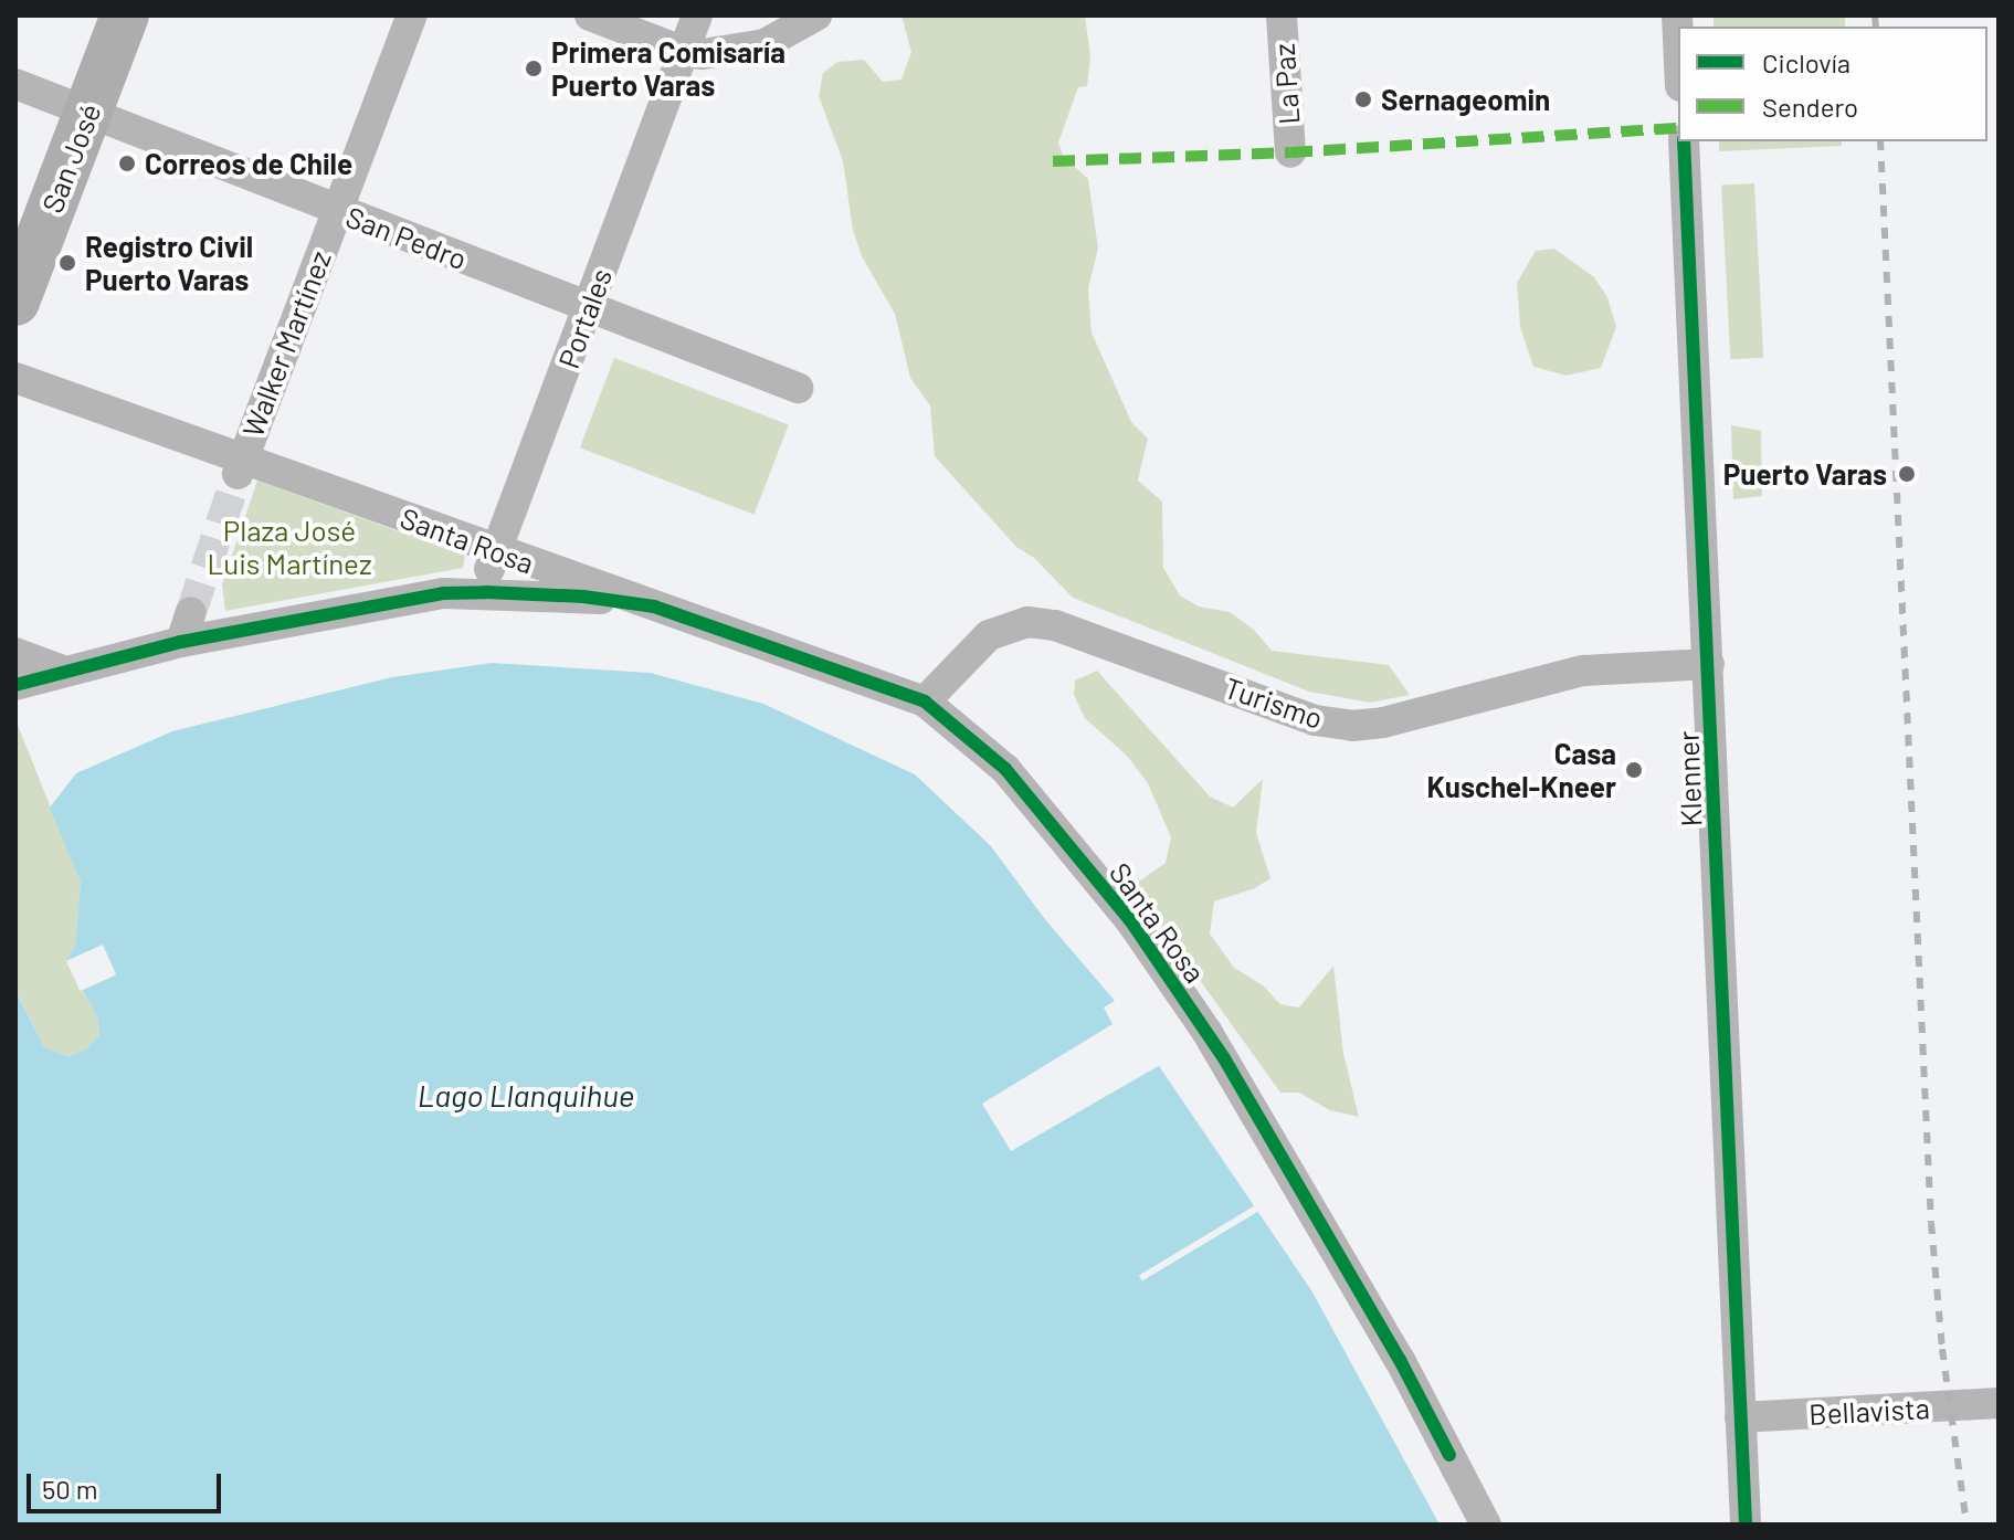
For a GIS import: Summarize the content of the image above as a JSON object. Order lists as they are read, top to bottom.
{
  "streets": {
    "main road": ["San José"],
    "street": [
      "La Paz",
      "San Pedro",
      "Portales",
      "Walker Martínez",
      "Santa Rosa",
      "Turismo",
      "Klenner",
      "Bellavista"
    ]
  },
  "crossings": [
    ["San José", "San Pedro"],
    ["San Pedro", "Portales"],
    ["San Pedro", "Walker Martínez"],
    ["Portales", "Santa Rosa"],
    ["Walker Martínez", "Santa Rosa"],
    ["Santa Rosa", "Turismo"],
    ["Turismo", "Klenner"],
    ["Klenner", "Bellavista"]
  ],
  "water": ["Lago Llanquihue"],
  "parks": ["Plaza José Luis Martínez"],
  "places": [
    "Primera Comisaría Puerto Varas",
    "Sernageomin",
    "Correos de Chile",
    "Registro Civil Puerto Varas",
    "Puerto Varas",
    "Casa Kuschel-Kneer"
  ],
  "legend": ["Ciclovía", "Sendero"],
  "scale_bar": "50 m"
}
